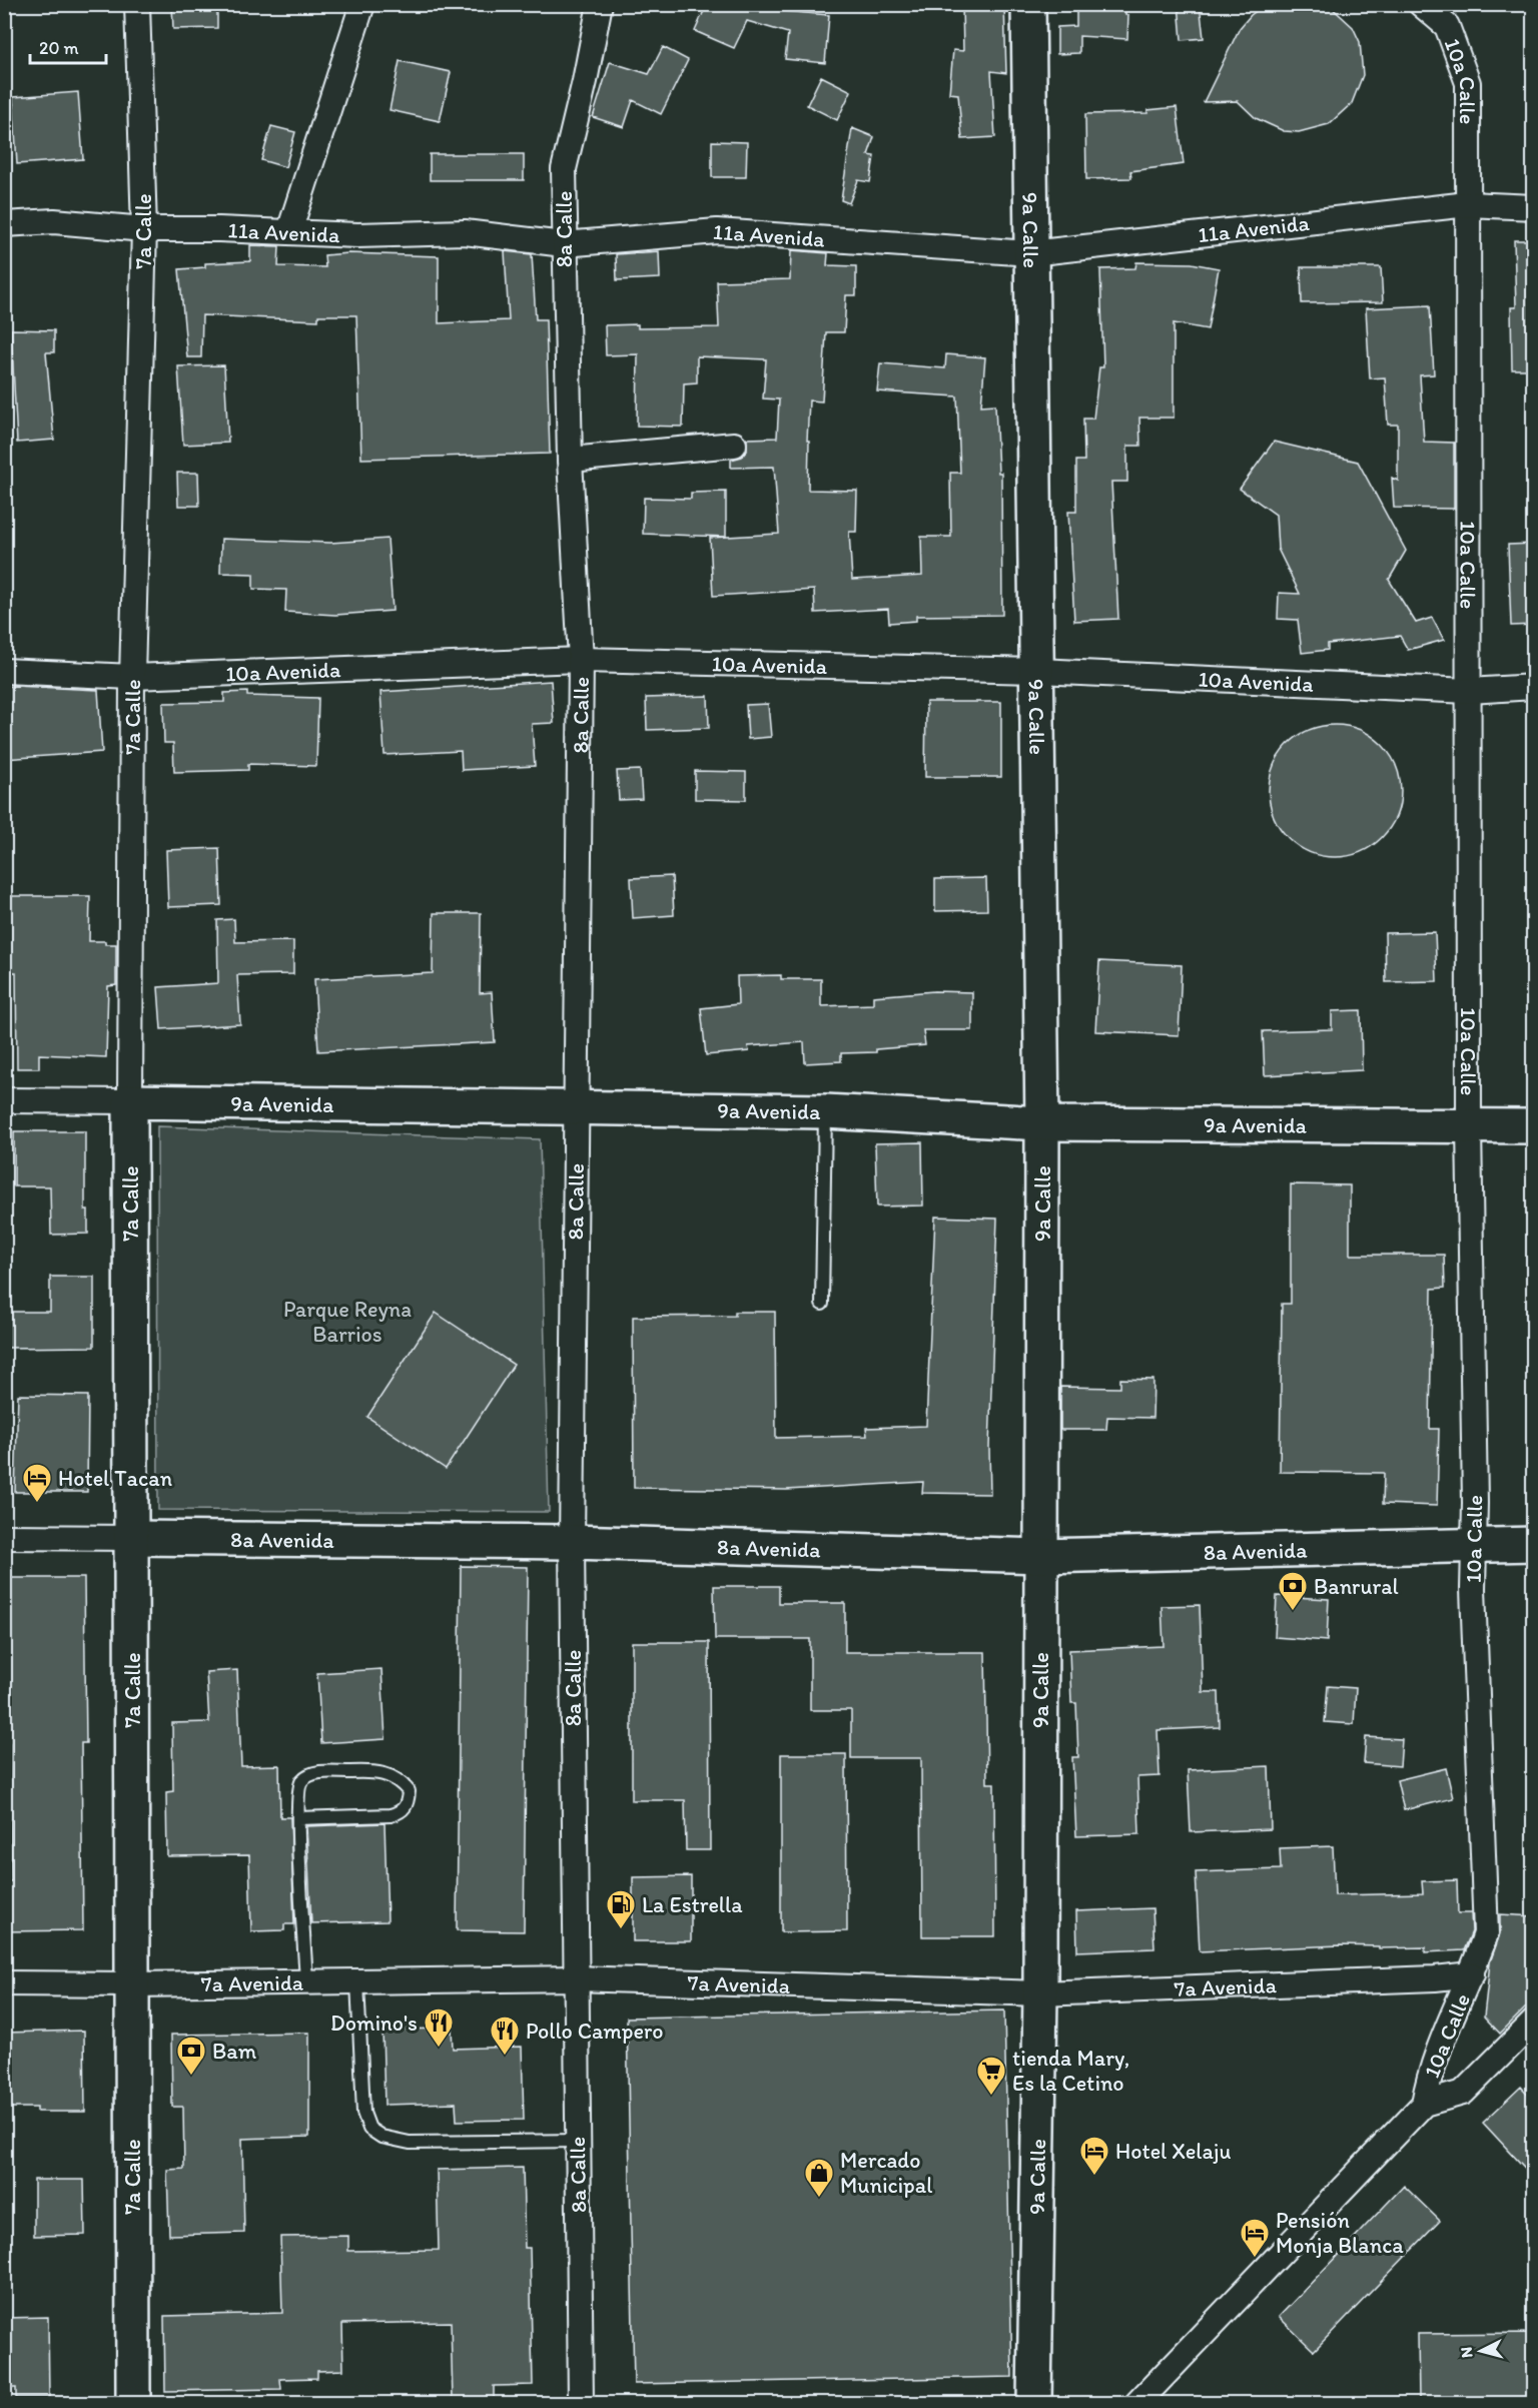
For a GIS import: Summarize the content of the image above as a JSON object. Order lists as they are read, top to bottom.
{
  "streets": {
    "street": [
      "10a Calle",
      "11a Avenida",
      "8a Calle",
      "7a Calle",
      "9a Calle",
      "10a Avenida",
      "9a Avenida",
      "8a Avenida",
      "7a Avenida"
    ]
  },
  "crossings": [
    ["10a Calle", "11a Avenida"],
    ["10a Calle", "10a Avenida"],
    ["10a Calle", "9a Avenida"],
    ["10a Calle", "8a Avenida"],
    ["10a Calle", "7a Avenida"],
    ["11a Avenida", "8a Calle"],
    ["11a Avenida", "7a Calle"],
    ["11a Avenida", "9a Calle"],
    ["8a Calle", "10a Avenida"],
    ["8a Calle", "9a Avenida"],
    ["8a Calle", "8a Avenida"],
    ["8a Calle", "7a Avenida"],
    ["7a Calle", "10a Avenida"],
    ["7a Calle", "9a Avenida"],
    ["7a Calle", "8a Avenida"],
    ["7a Calle", "7a Avenida"],
    ["9a Calle", "10a Avenida"],
    ["9a Calle", "9a Avenida"],
    ["9a Calle", "8a Avenida"],
    ["9a Calle", "7a Avenida"]
  ],
  "parks": ["Parque Reyna Barrios"],
  "places": {
    "hotel": ["Hotel Tacan", "Hotel Xelaju", "Pensión Monja Blanca"],
    "bank": ["Banrural", "Bam"],
    "fuel station": ["La Estrella"],
    "restaurant": ["Domino's", "Pollo Campero"],
    "supermarket": ["tienda Mary, Es la Cetino"],
    "shop": ["Mercado Municipal"]
  },
  "scale_bar": "20 m",
  "north": "left"
}
